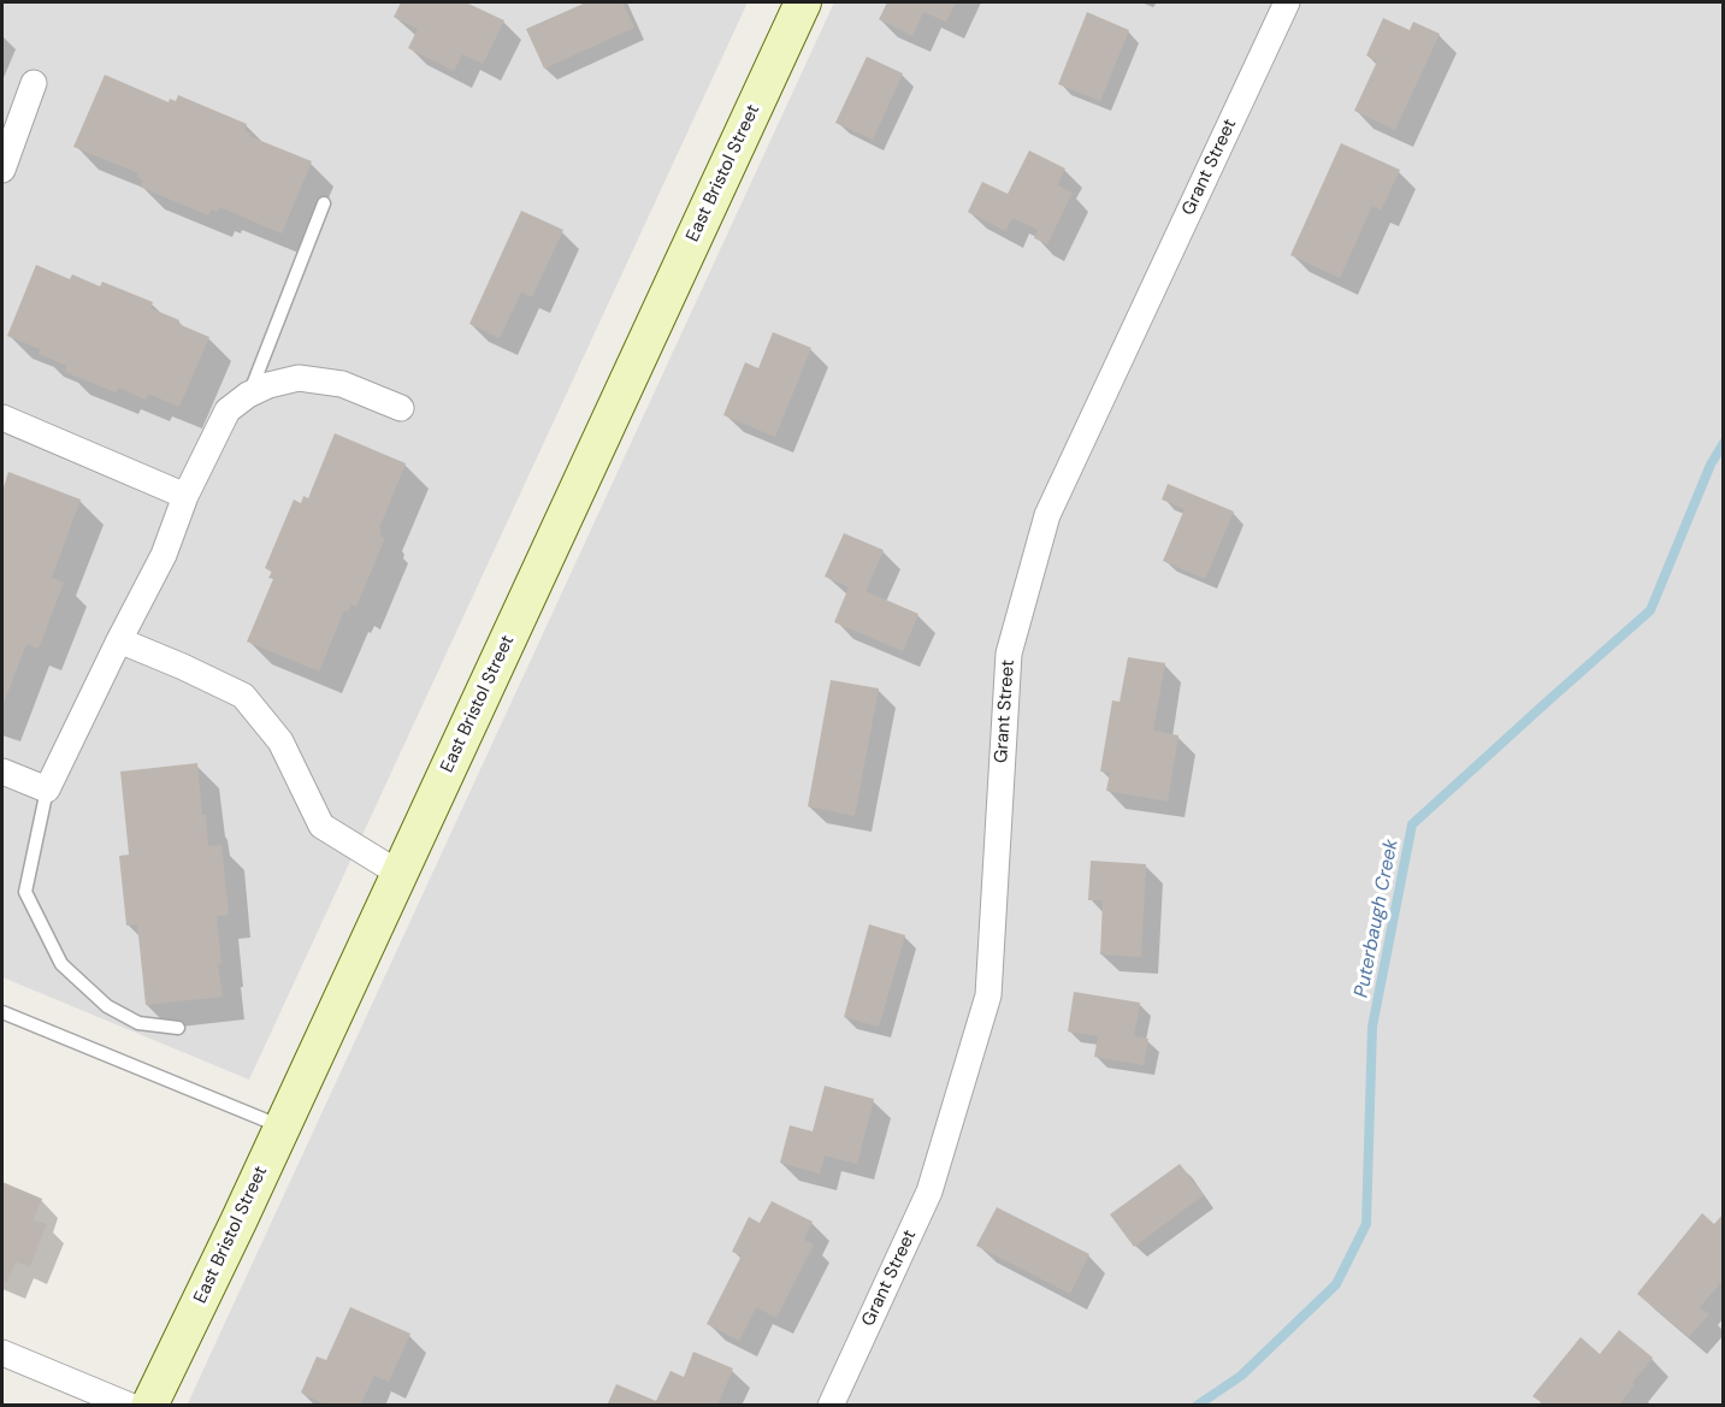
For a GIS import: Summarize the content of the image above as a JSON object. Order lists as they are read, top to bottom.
{
  "streets": {
    "main road": ["East Bristol Street"],
    "street": ["Grant Street"]
  },
  "water": ["Puterbaugh Creek"]
}
